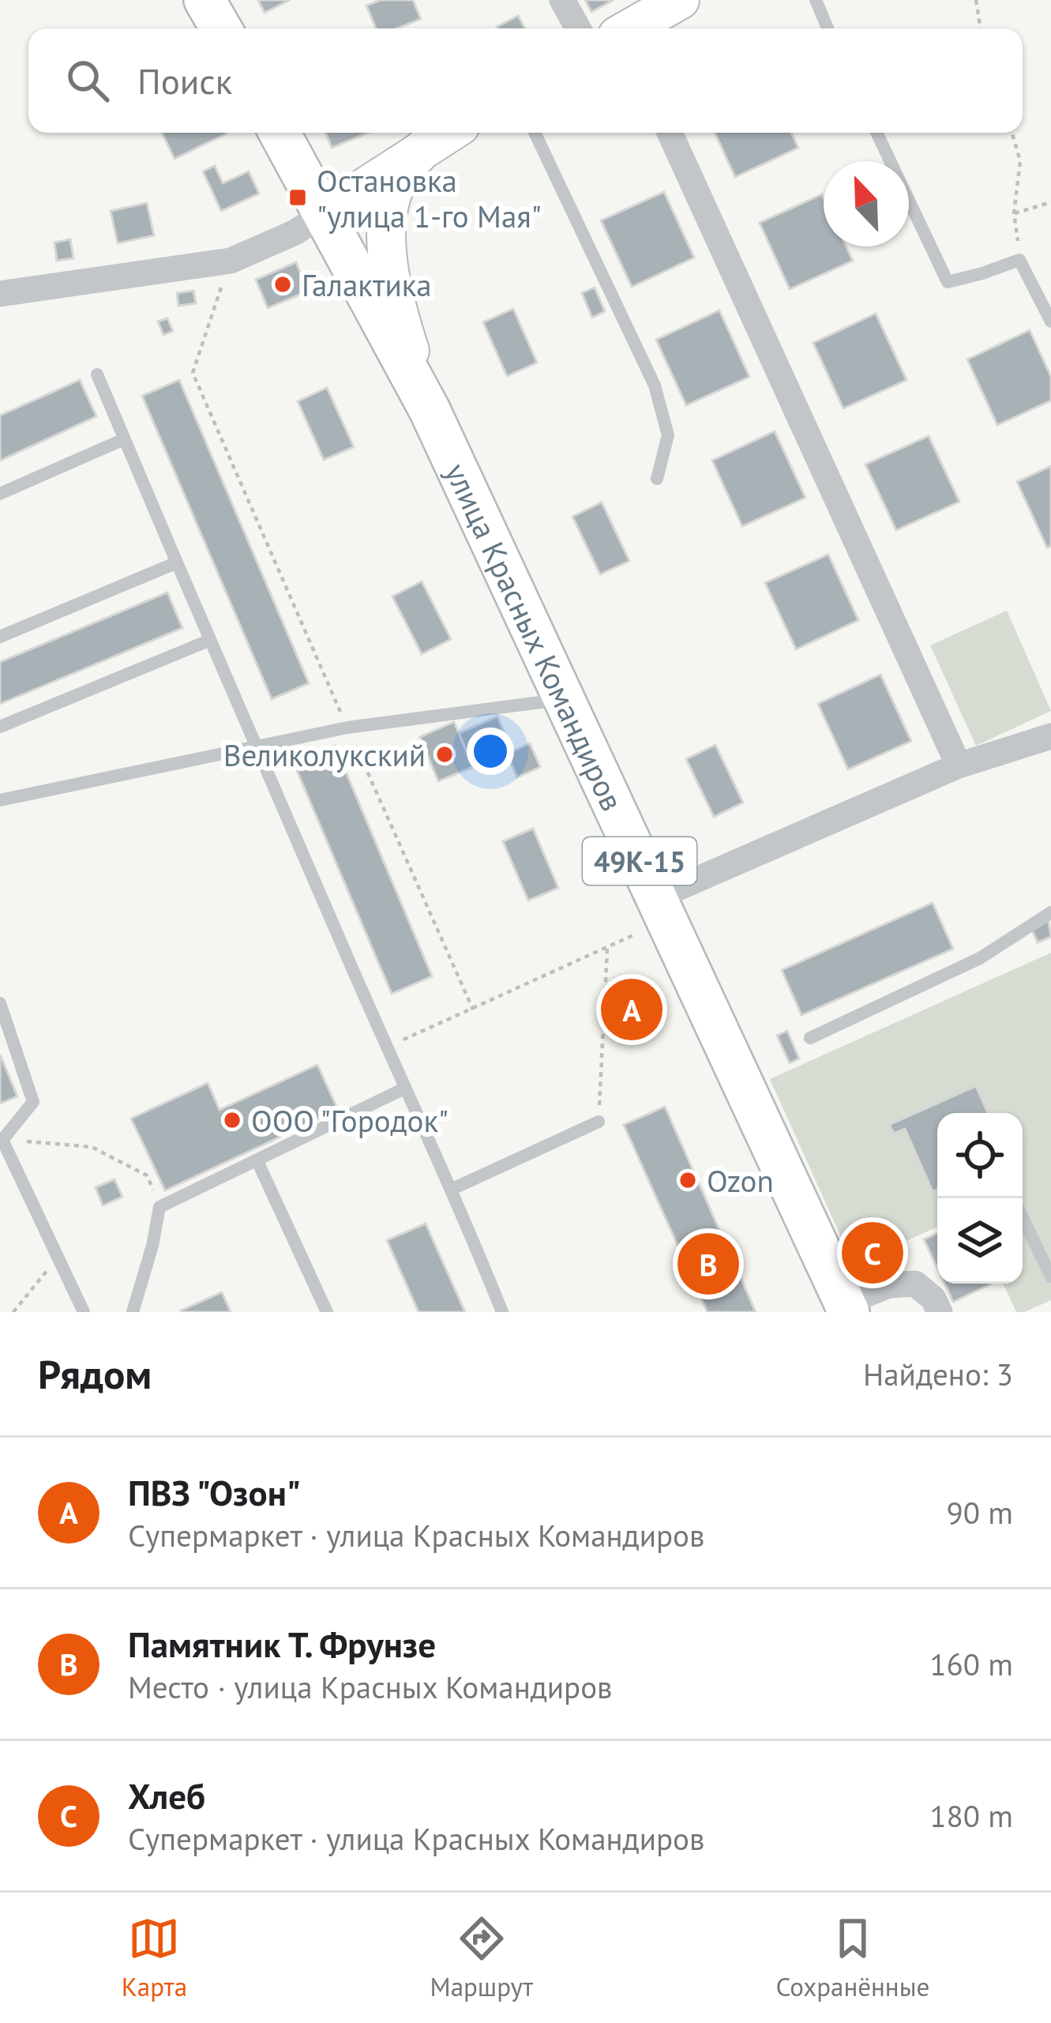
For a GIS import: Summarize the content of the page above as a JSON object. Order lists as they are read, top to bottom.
{
  "streets": {
    "main road": ["улица Красных Командиров", "49К-15"]
  },
  "places": {
    "transit": ["Остановка \"улица 1-го Мая\""],
    "other": [
      "Галактика",
      "Великолукский",
      "ООО \"Городок\"",
      "Ozon"
    ]
  },
  "north": "top left",
  "page": {
    "search": "Поиск",
    "pins": ["A", "C", "B"],
    "heading": ["Рядом", "Найдено: 3"],
    "list": [
      {
        "mark": "A",
        "name": "ПВЗ \"Озон\"",
        "note": "Супермаркет · улица Красных Командиров",
        "value": "90 m"
      },
      {
        "mark": "B",
        "name": "Памятник Т. Фрунзе",
        "note": "Место · улица Красных Командиров",
        "value": "160 m"
      },
      {
        "mark": "C",
        "name": "Хлеб",
        "note": "Супермаркет · улица Красных Командиров",
        "value": "180 m"
      }
    ],
    "nav": ["Карта", "Маршрут", "Сохранённые"]
  }
}
